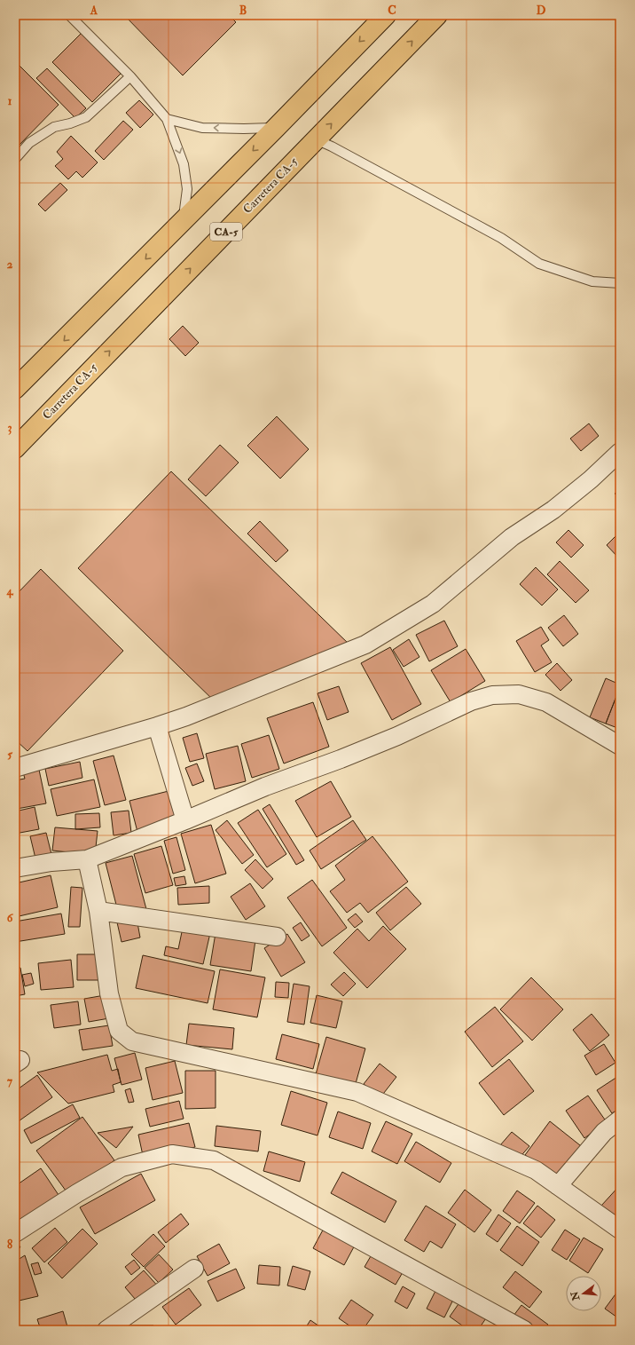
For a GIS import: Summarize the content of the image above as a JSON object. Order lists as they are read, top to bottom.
{
  "streets": {
    "highway": ["Carretera CA-5", "CA-5"]
  },
  "north": "left",
  "grid": {
    "columns": [
      "A",
      "B",
      "C",
      "D"
    ],
    "rows": [
      "1",
      "2",
      "3",
      "4",
      "5",
      "6",
      "7",
      "8"
    ]
  }
}
